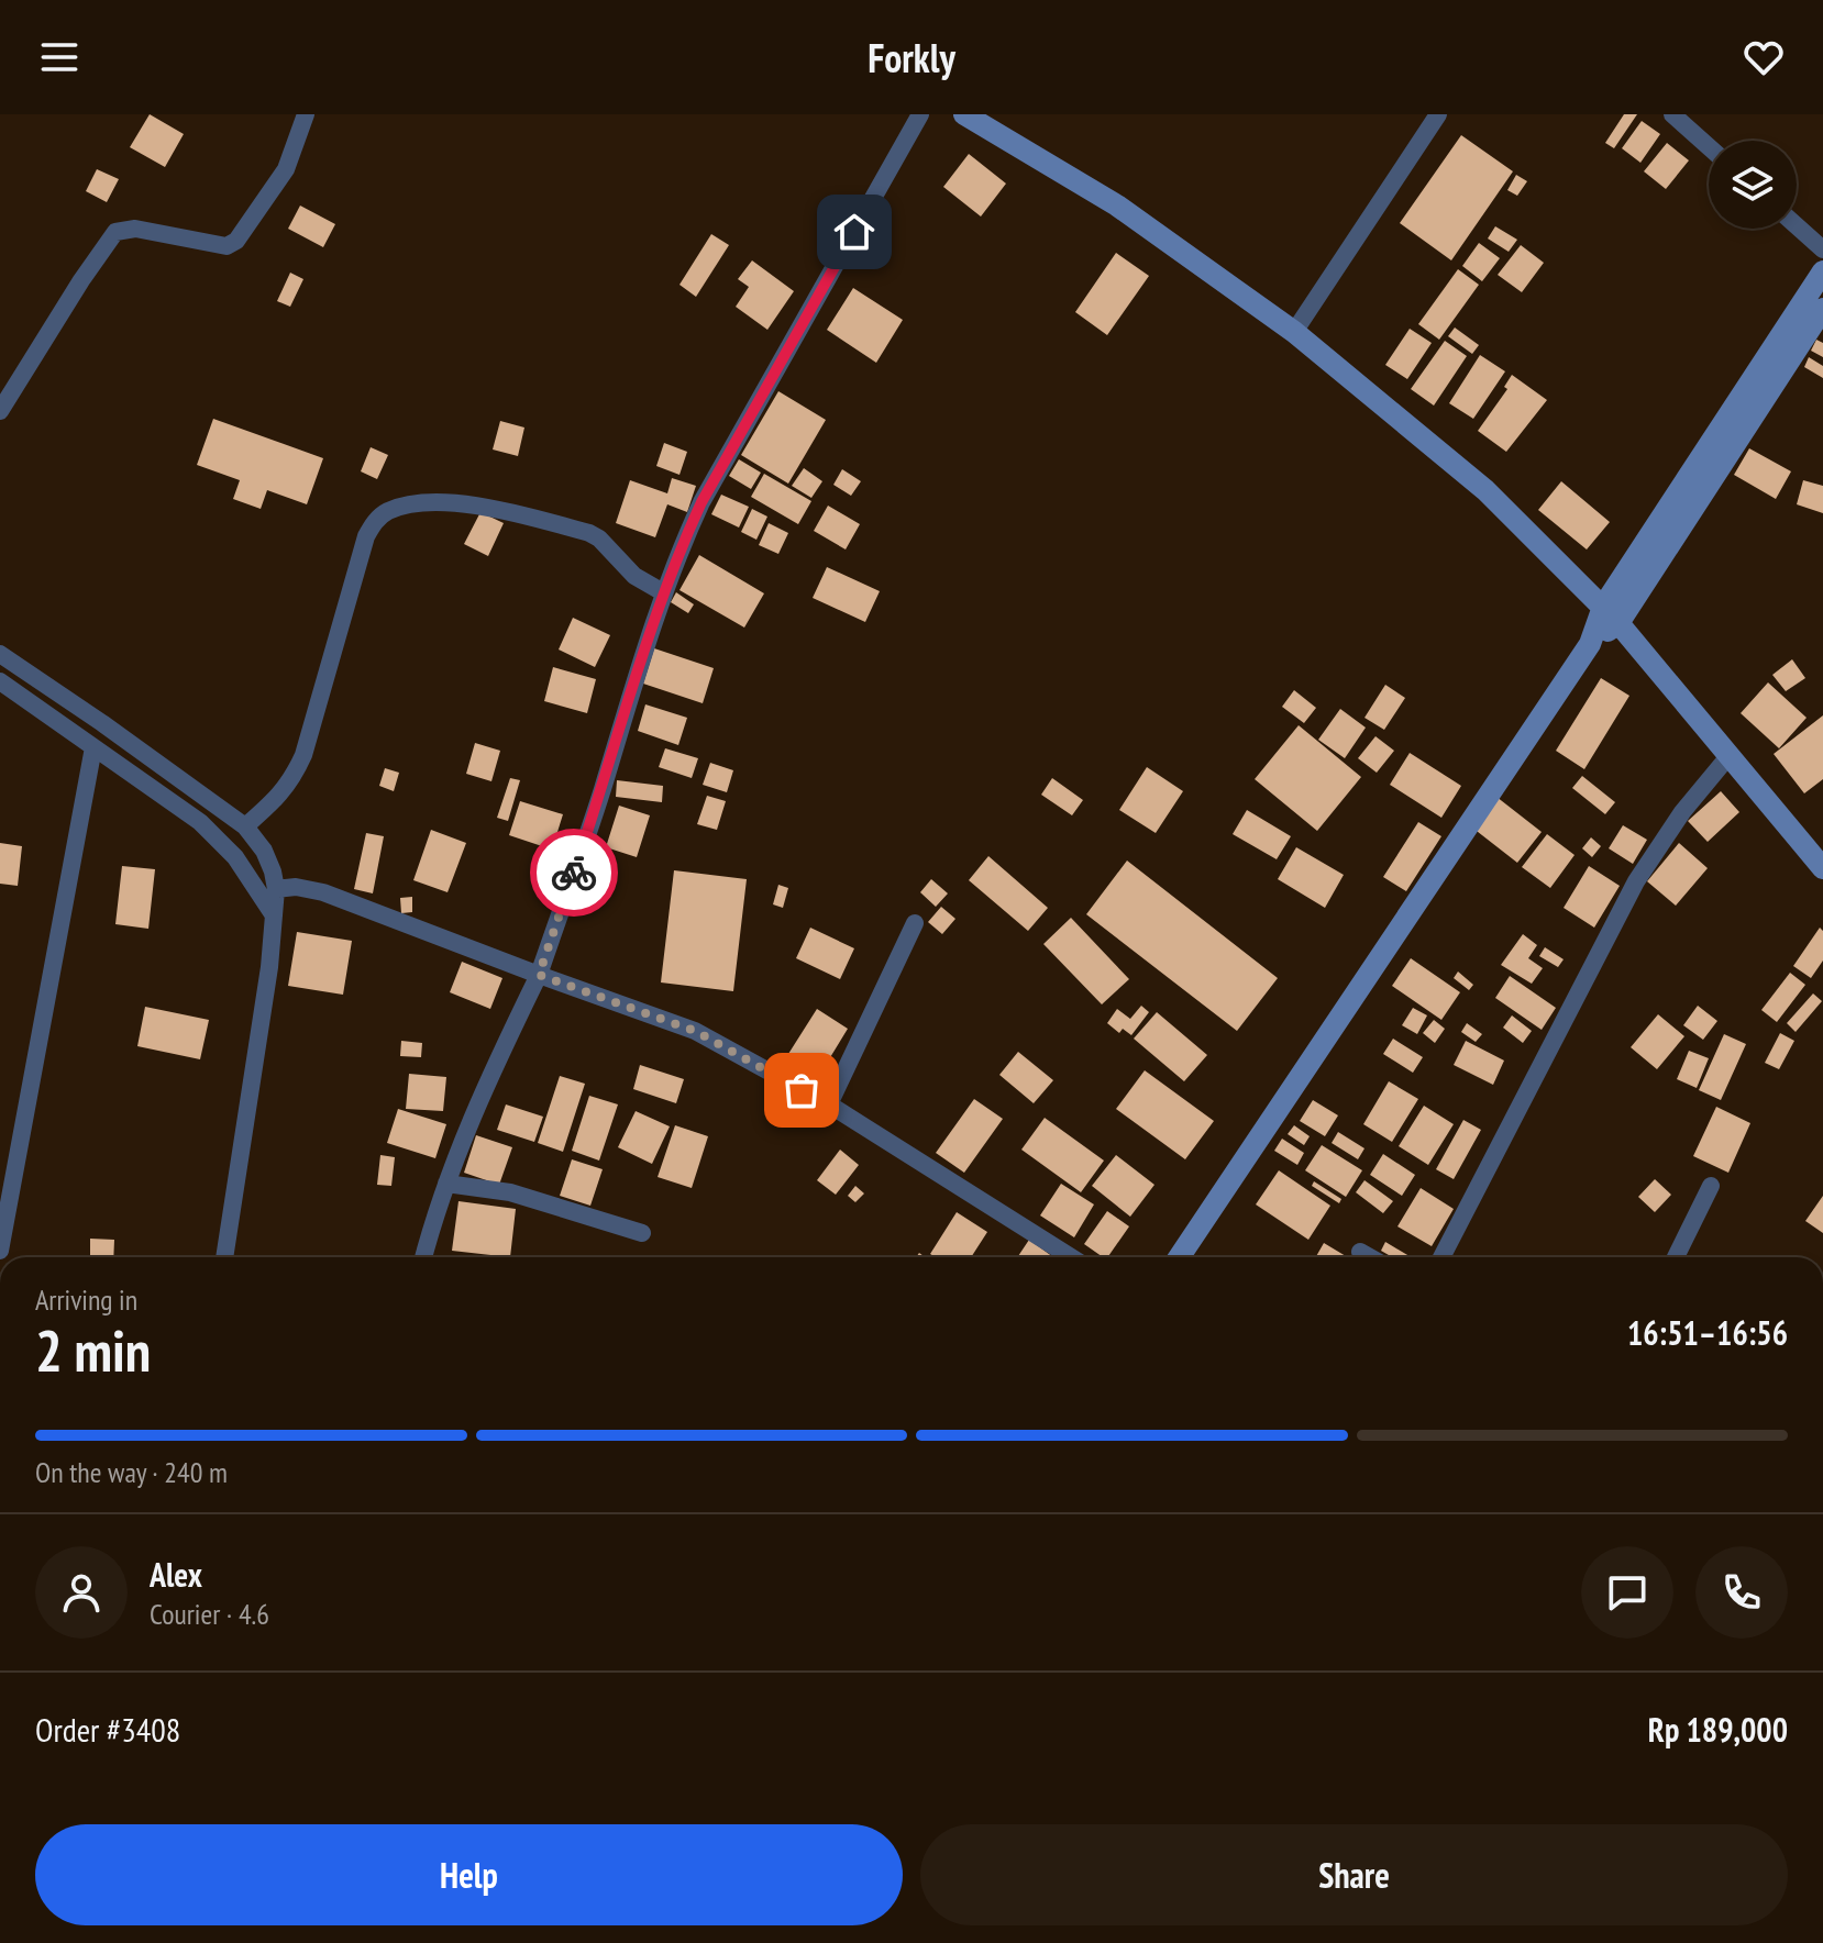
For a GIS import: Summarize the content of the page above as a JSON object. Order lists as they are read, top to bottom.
{
  "page": {
    "header": "Forkly",
    "heading": ["2 min", "Arriving in", "16:51–16:56"],
    "panel": [
      "Alex",
      "Courier · 4.6",
      "Order #3408",
      "Rp 189,000"
    ],
    "bar": "On the way · 240 m",
    "buttons": ["Help", "Share"]
  }
}
